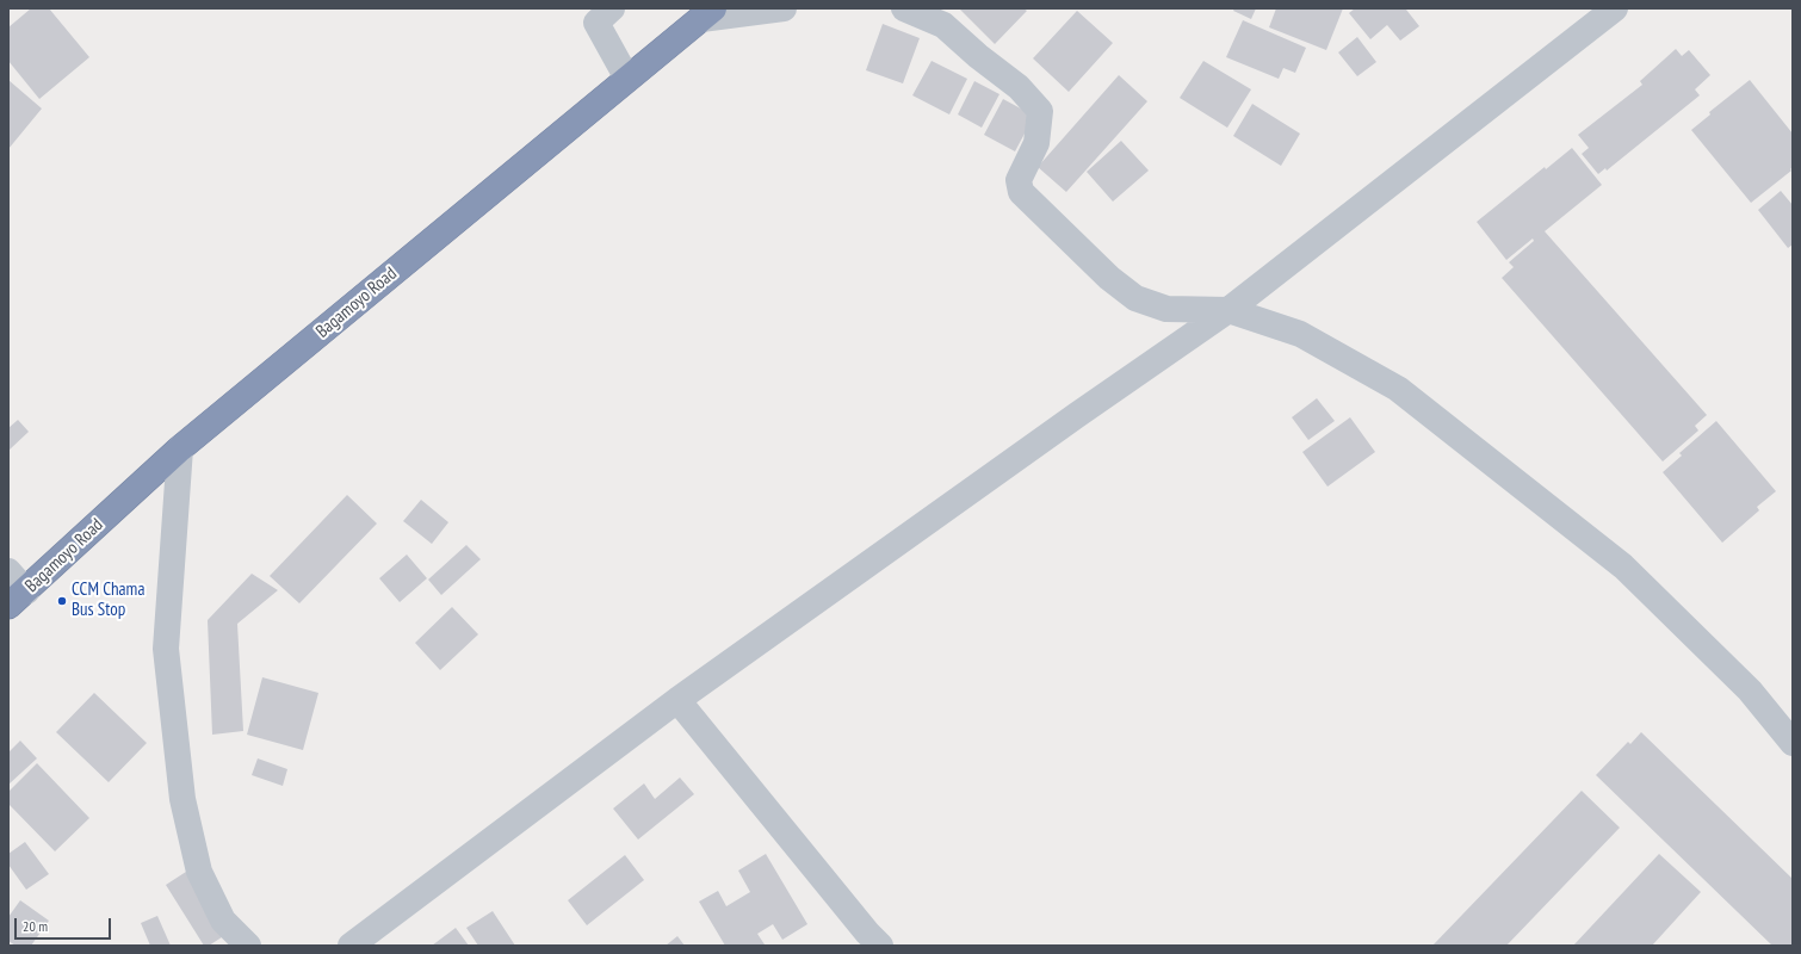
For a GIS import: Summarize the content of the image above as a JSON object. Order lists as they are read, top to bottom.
{
  "streets": {
    "highway": ["Bagamoyo Road"]
  },
  "places": ["CCM Chama Bus Stop"],
  "scale_bar": "20 m"
}
